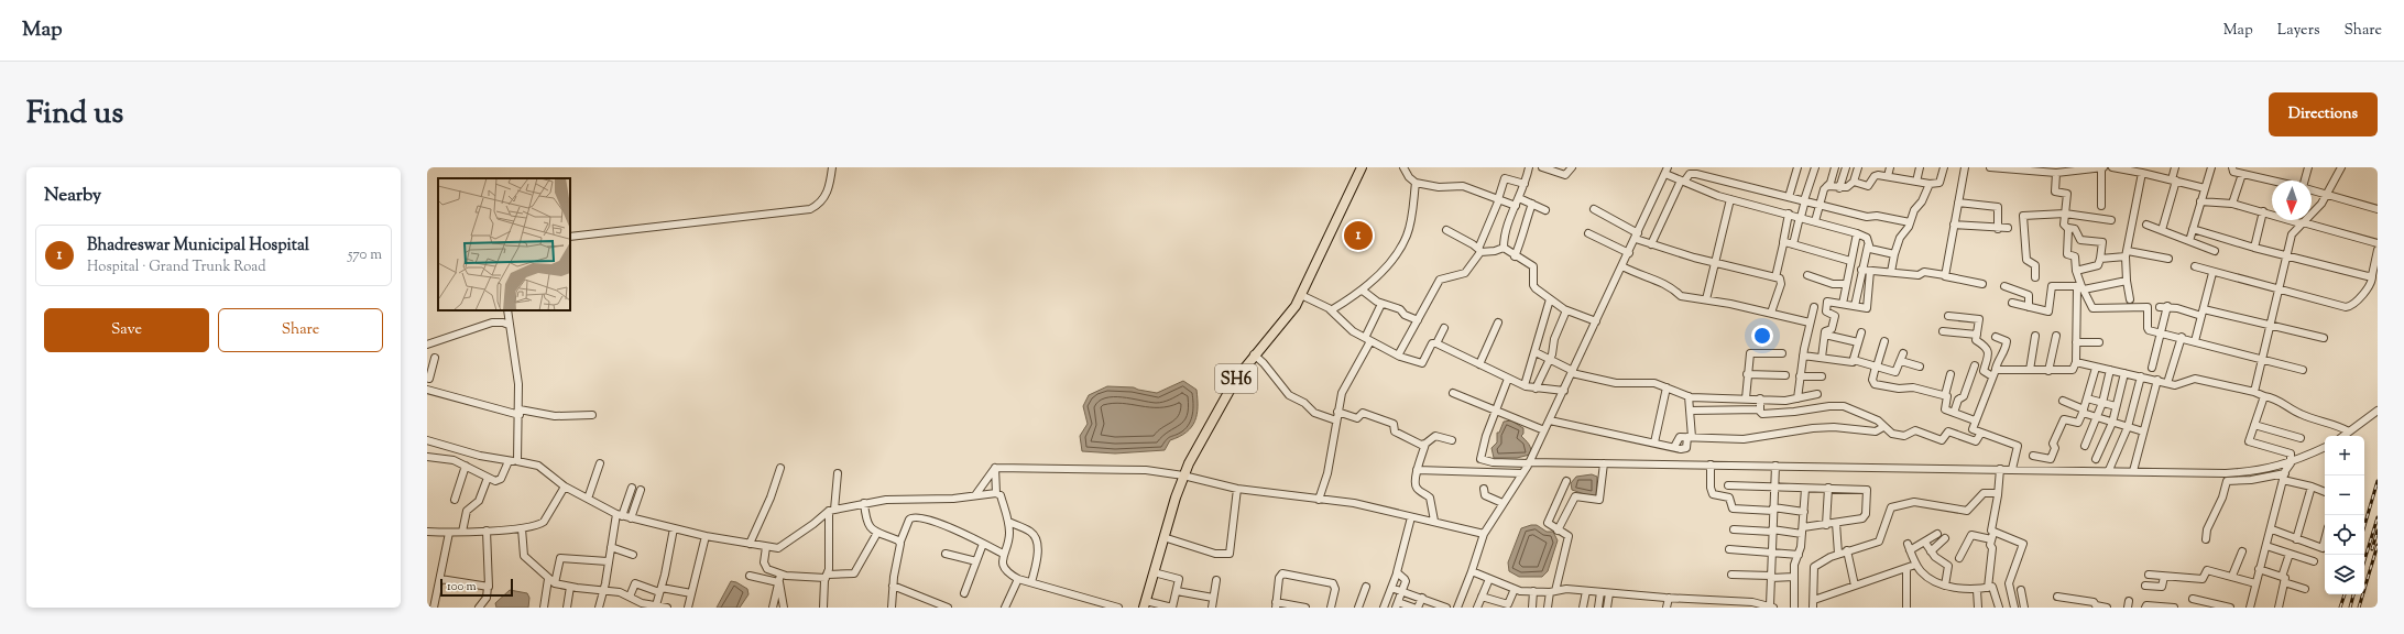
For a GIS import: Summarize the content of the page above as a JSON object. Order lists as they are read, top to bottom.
{
  "streets": {
    "main road": ["SH6"]
  },
  "scale_bar": "100 m",
  "north": "bottom",
  "page": {
    "header": "Map",
    "nav": ["Map", "Layers", "Share"],
    "title": "Find us",
    "buttons": [
      "Directions",
      ["Save", "Share"]
    ],
    "heading": "Nearby",
    "pins": "1",
    "list": [
      {
        "mark": "1",
        "name": "Bhadreswar Municipal Hospital",
        "note": "Hospital · Grand Trunk Road",
        "value": "570 m"
      }
    ],
    "map_buttons": ["+", "−"],
    "scale": "100 m"
  }
}
